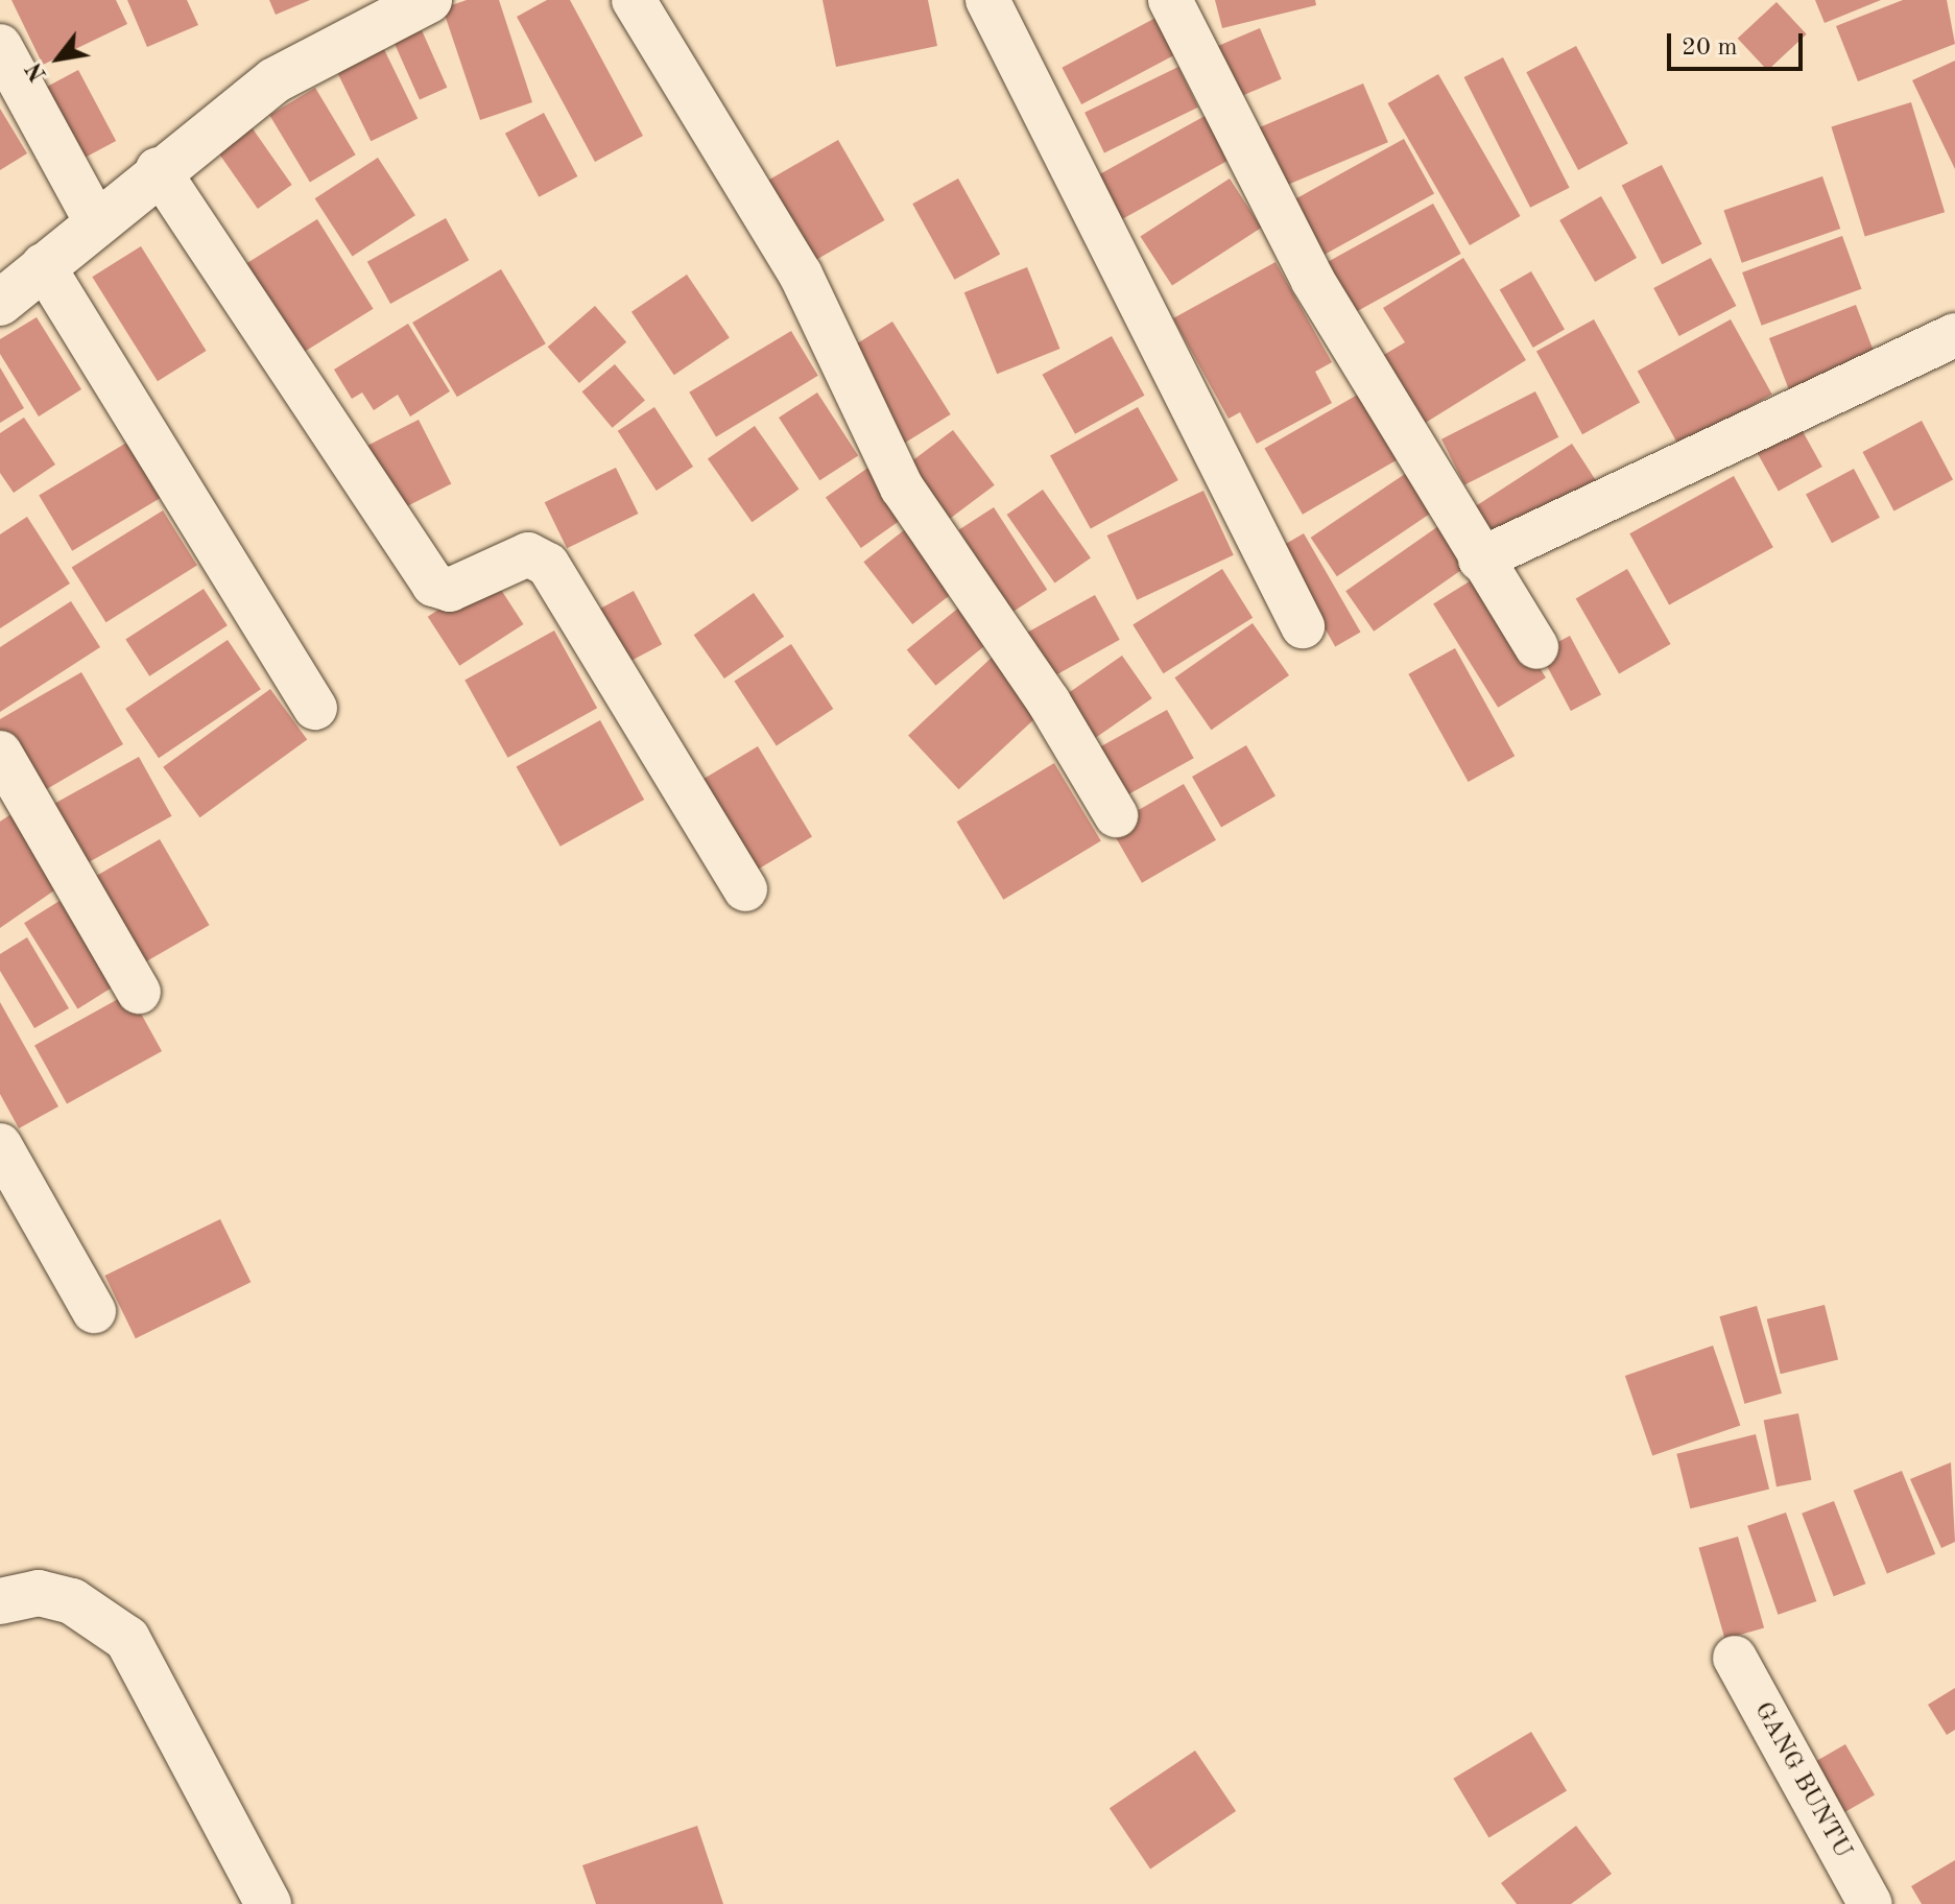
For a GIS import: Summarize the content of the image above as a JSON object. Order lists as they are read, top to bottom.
{
  "streets": {
    "street": ["GANG BUNTU"]
  },
  "scale_bar": "20 m",
  "north": "bottom left"
}
